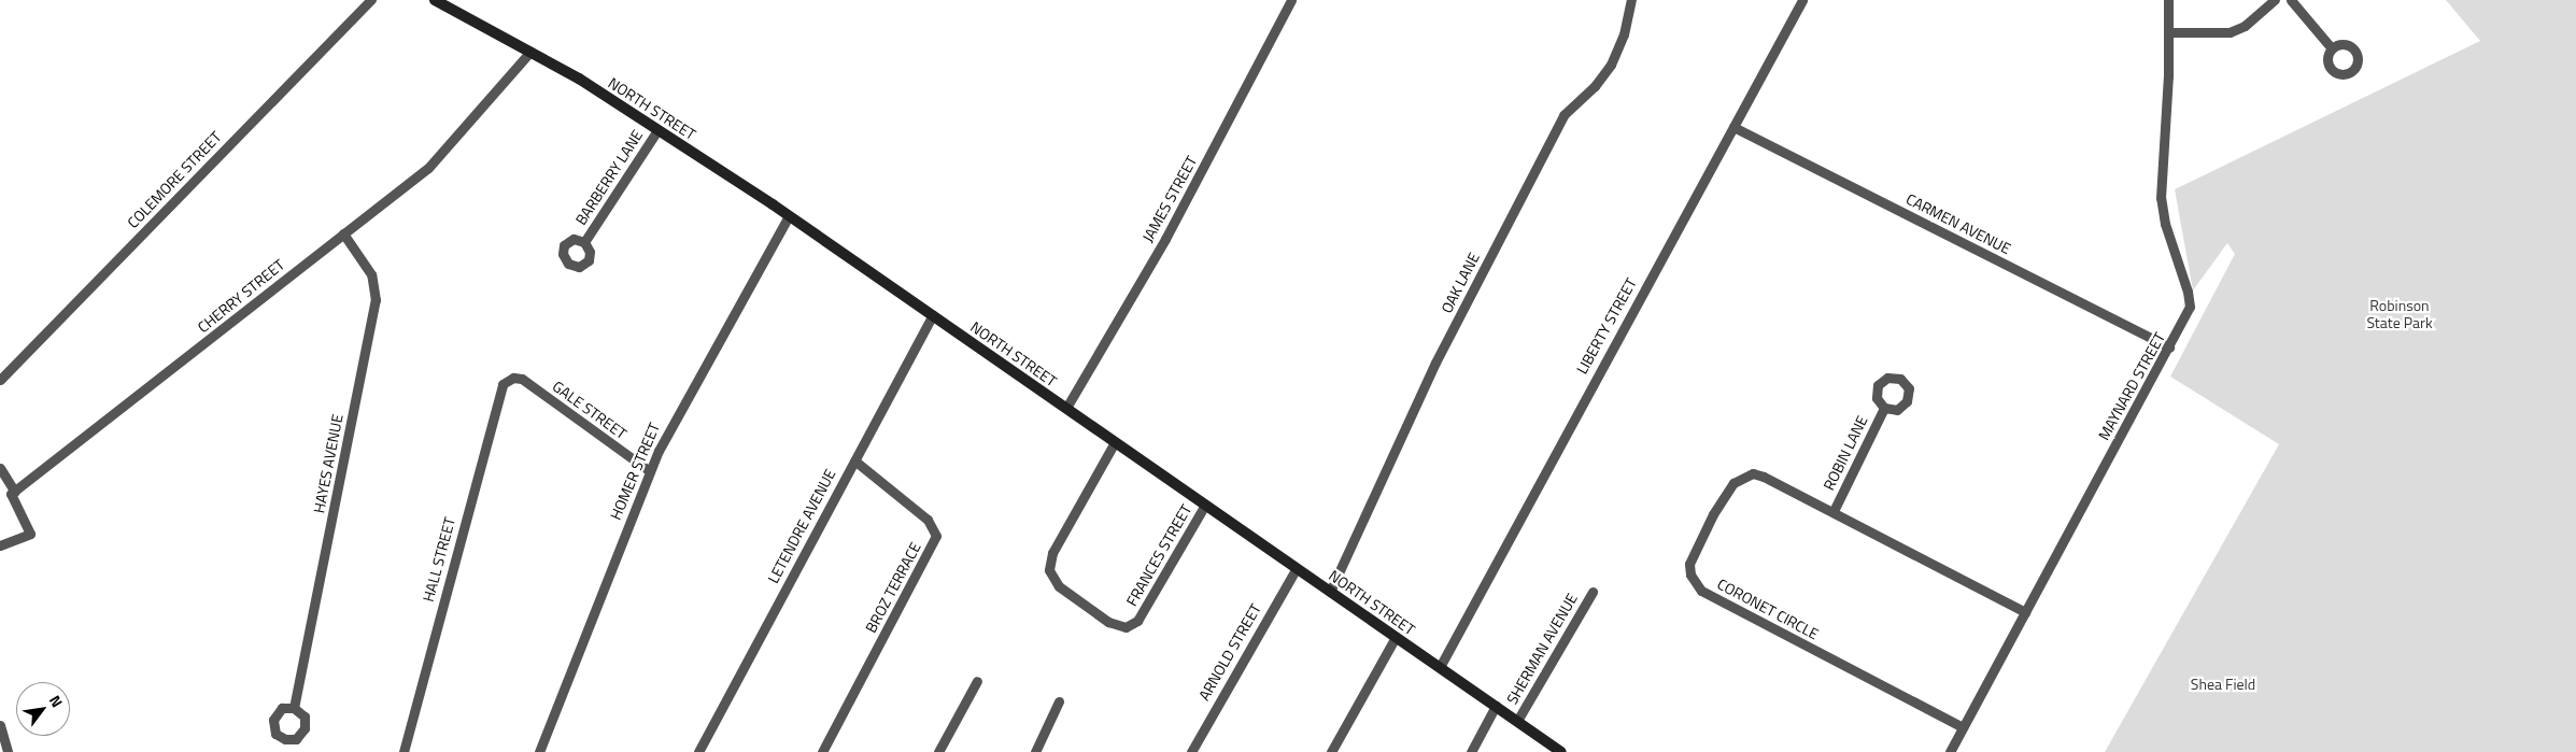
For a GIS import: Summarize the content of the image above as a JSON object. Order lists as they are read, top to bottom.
{
  "streets": {
    "main road": ["NORTH STREET"],
    "street": [
      "BARBERRY LANE",
      "COLEMORE STREET",
      "JAMES STREET",
      "CARMEN AVENUE",
      "OAK LANE",
      "CHERRY STREET",
      "LIBERTY STREET",
      "MAYNARD STREET",
      "GALE STREET",
      "ROBIN LANE",
      "HAYES AVENUE",
      "HOMER STREET",
      "LETENDRE AVENUE",
      "FRANCES STREET",
      "HALL STREET",
      "BROZ TERRACE",
      "CORONET CIRCLE",
      "SHERMAN AVENUE",
      "ARNOLD STREET"
    ]
  },
  "crossings": [
    ["NORTH STREET", "BARBERRY LANE"],
    ["NORTH STREET", "JAMES STREET"],
    ["NORTH STREET", "OAK LANE"],
    ["NORTH STREET", "CHERRY STREET"],
    ["NORTH STREET", "LIBERTY STREET"],
    ["NORTH STREET", "HOMER STREET"],
    ["NORTH STREET", "LETENDRE AVENUE"],
    ["NORTH STREET", "FRANCES STREET"],
    ["NORTH STREET", "SHERMAN AVENUE"],
    ["NORTH STREET", "ARNOLD STREET"],
    ["CARMEN AVENUE", "LIBERTY STREET"],
    ["CARMEN AVENUE", "MAYNARD STREET"],
    ["CHERRY STREET", "HAYES AVENUE"],
    ["MAYNARD STREET", "CORONET CIRCLE"],
    ["GALE STREET", "HOMER STREET"],
    ["GALE STREET", "HALL STREET"],
    ["ROBIN LANE", "CORONET CIRCLE"],
    ["LETENDRE AVENUE", "BROZ TERRACE"]
  ],
  "parks": ["Robinson State Park", "Shea Field"],
  "north": "top right"
}
